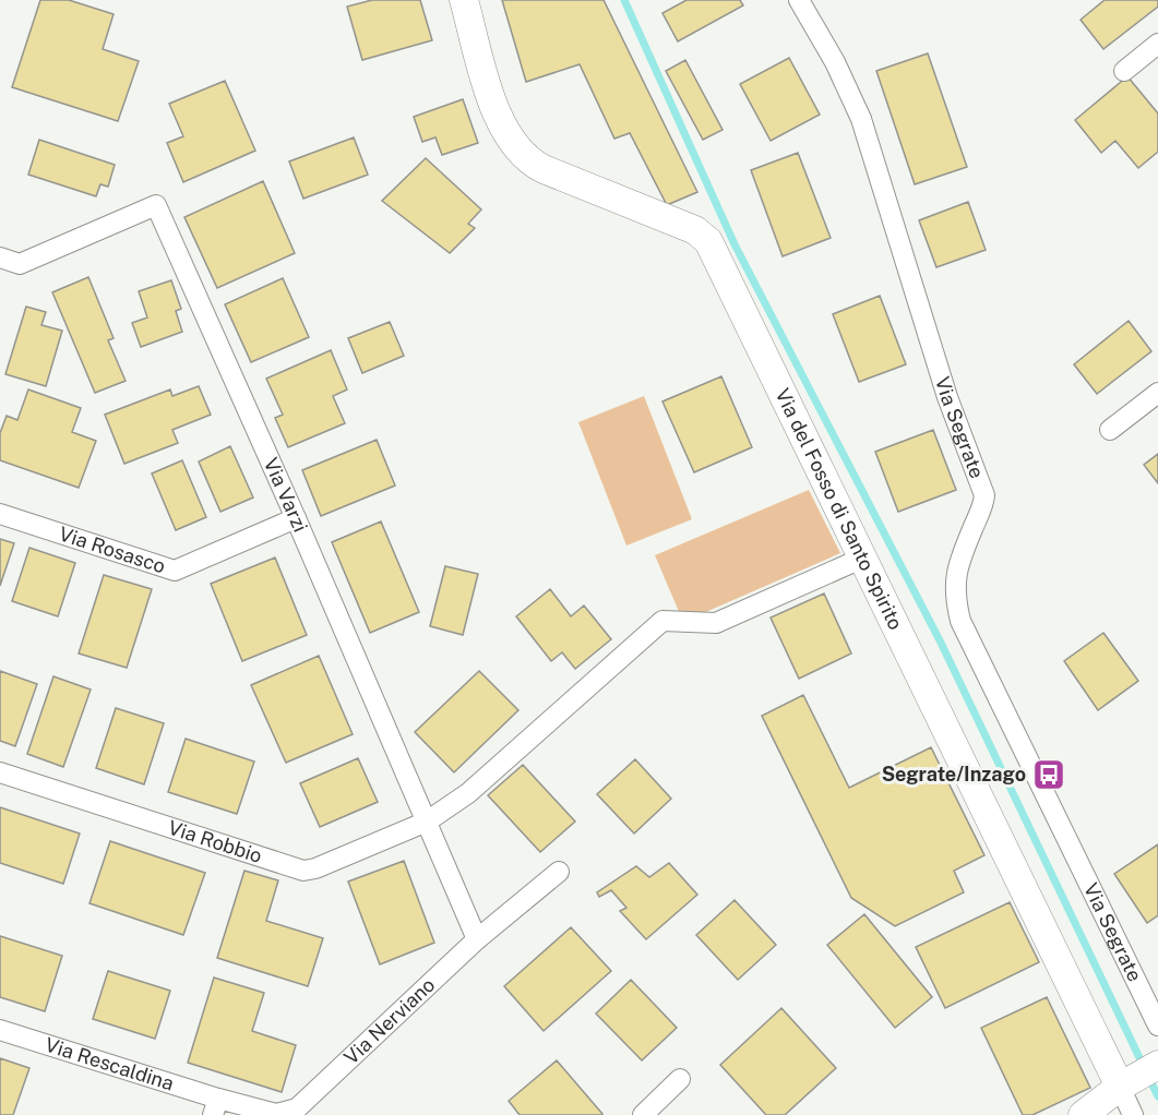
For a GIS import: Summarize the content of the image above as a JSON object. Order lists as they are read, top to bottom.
{
  "streets": {
    "street": [
      "Via Segrate",
      "Via Varzi",
      "Via del Fosso di Santo Spirito",
      "Via Rosasco",
      "Via Robbio",
      "Via Nerviano",
      "Via Rescaldina"
    ]
  },
  "crossings": [
    ["Via Varzi", "Via Rosasco"],
    ["Via Varzi", "Via Robbio"],
    ["Via Varzi", "Via Nerviano"],
    ["Via del Fosso di Santo Spirito", "Via Robbio"],
    ["Via Nerviano", "Via Rescaldina"]
  ],
  "places": {
    "bus stop": ["Segrate/Inzago"]
  }
}
